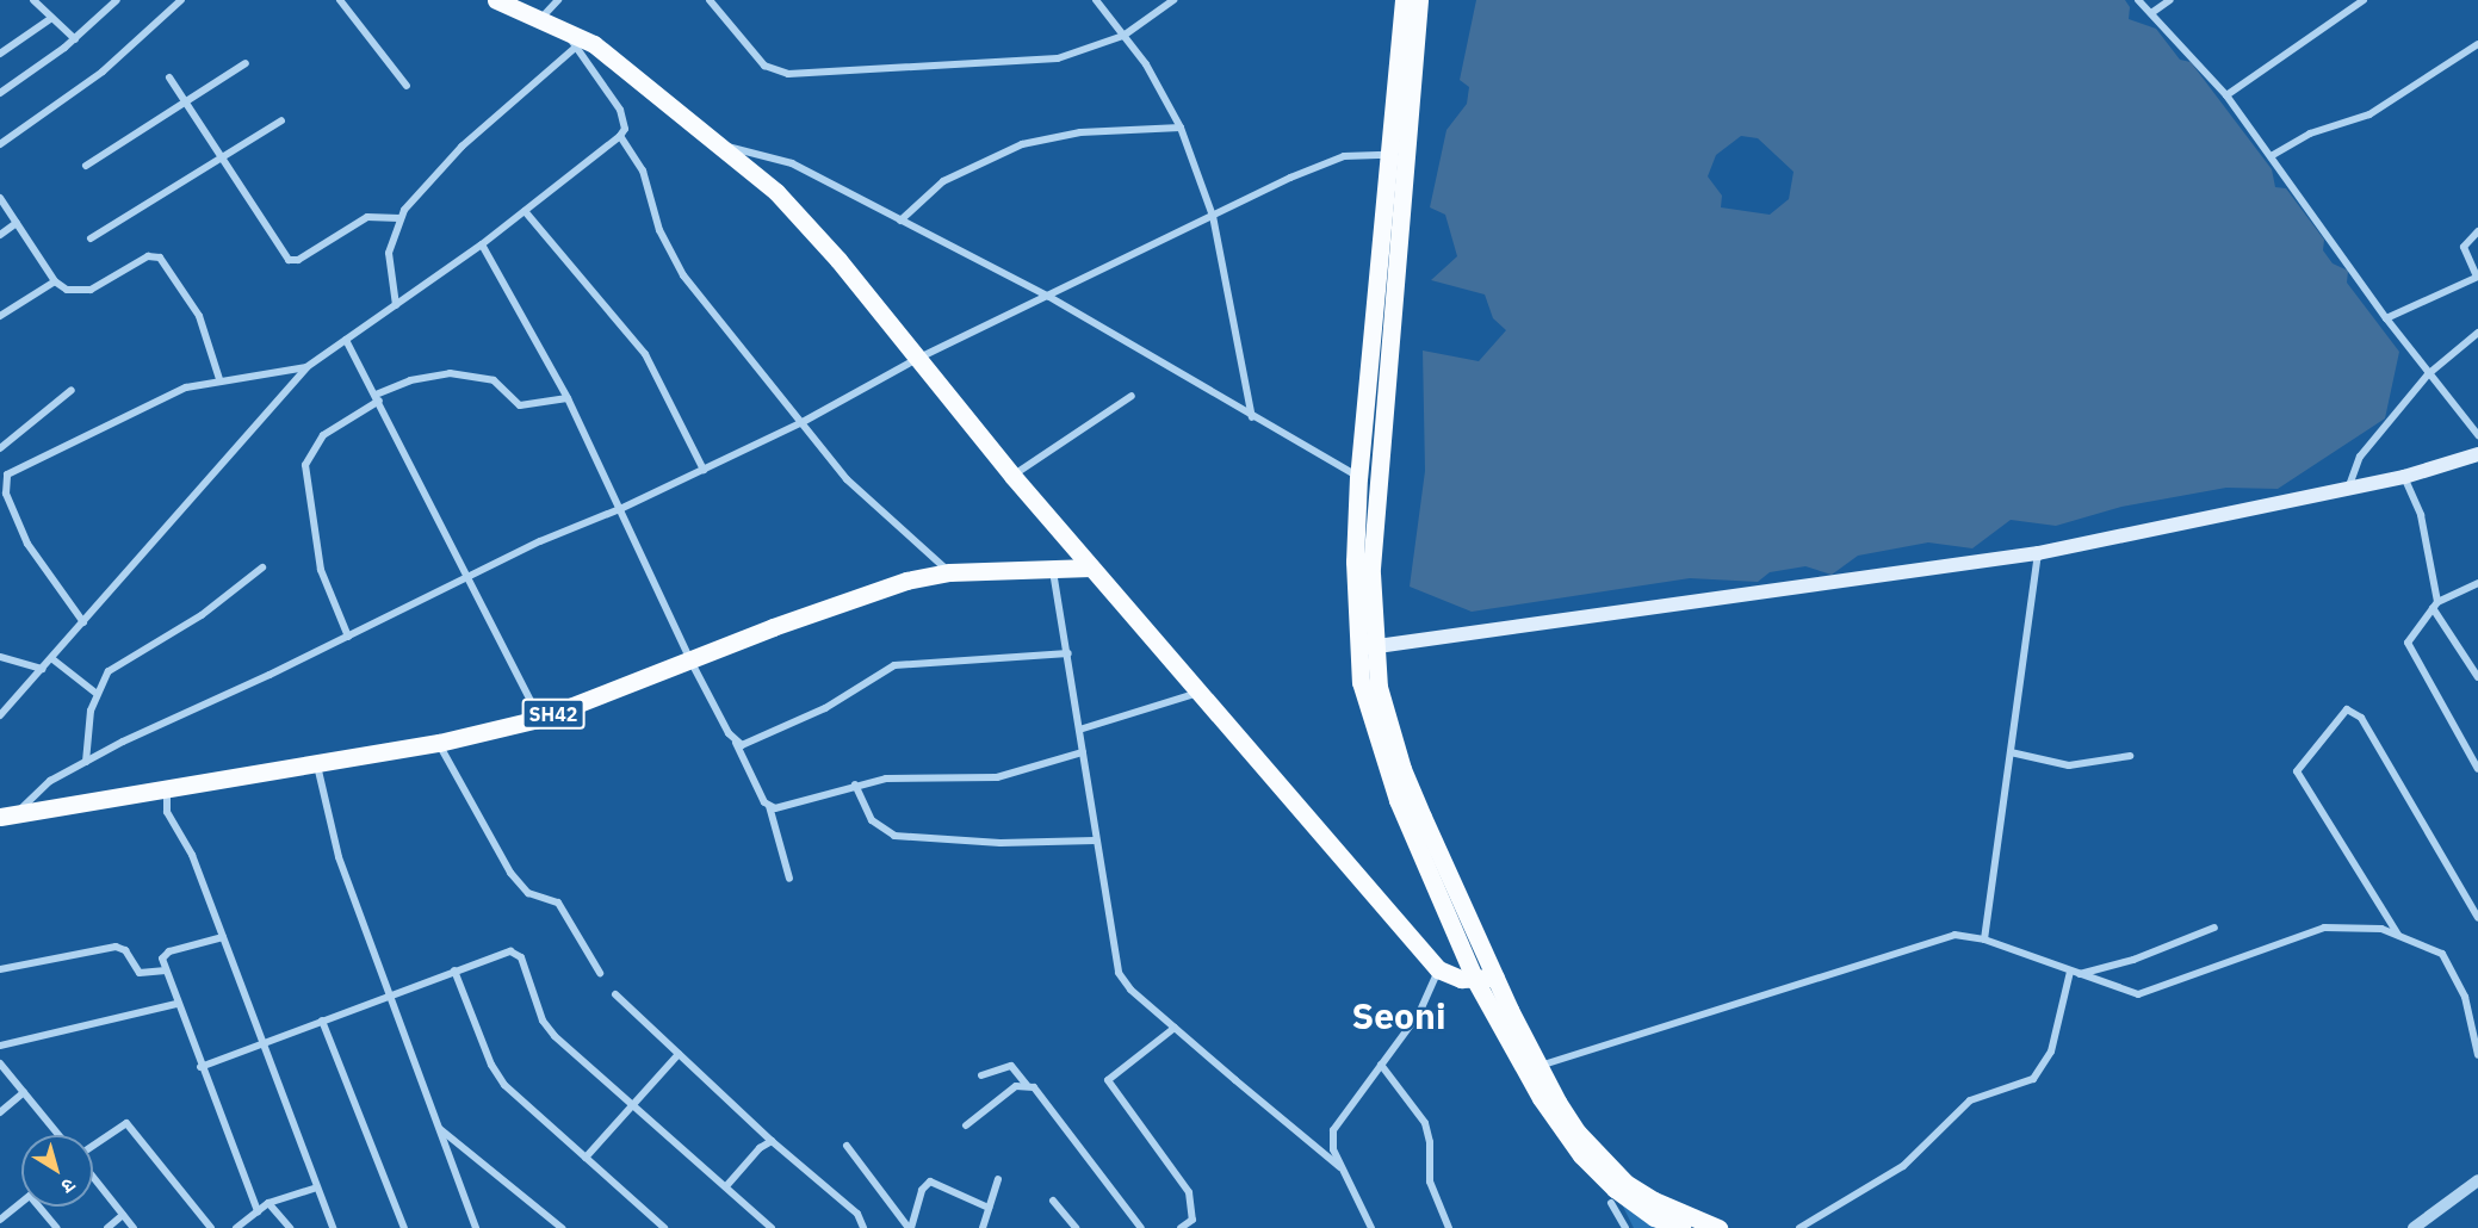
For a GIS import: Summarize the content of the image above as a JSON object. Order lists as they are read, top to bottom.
{
  "streets": {
    "main road": ["SH42"]
  },
  "districts": ["Seoni"],
  "north": "bottom right"
}
